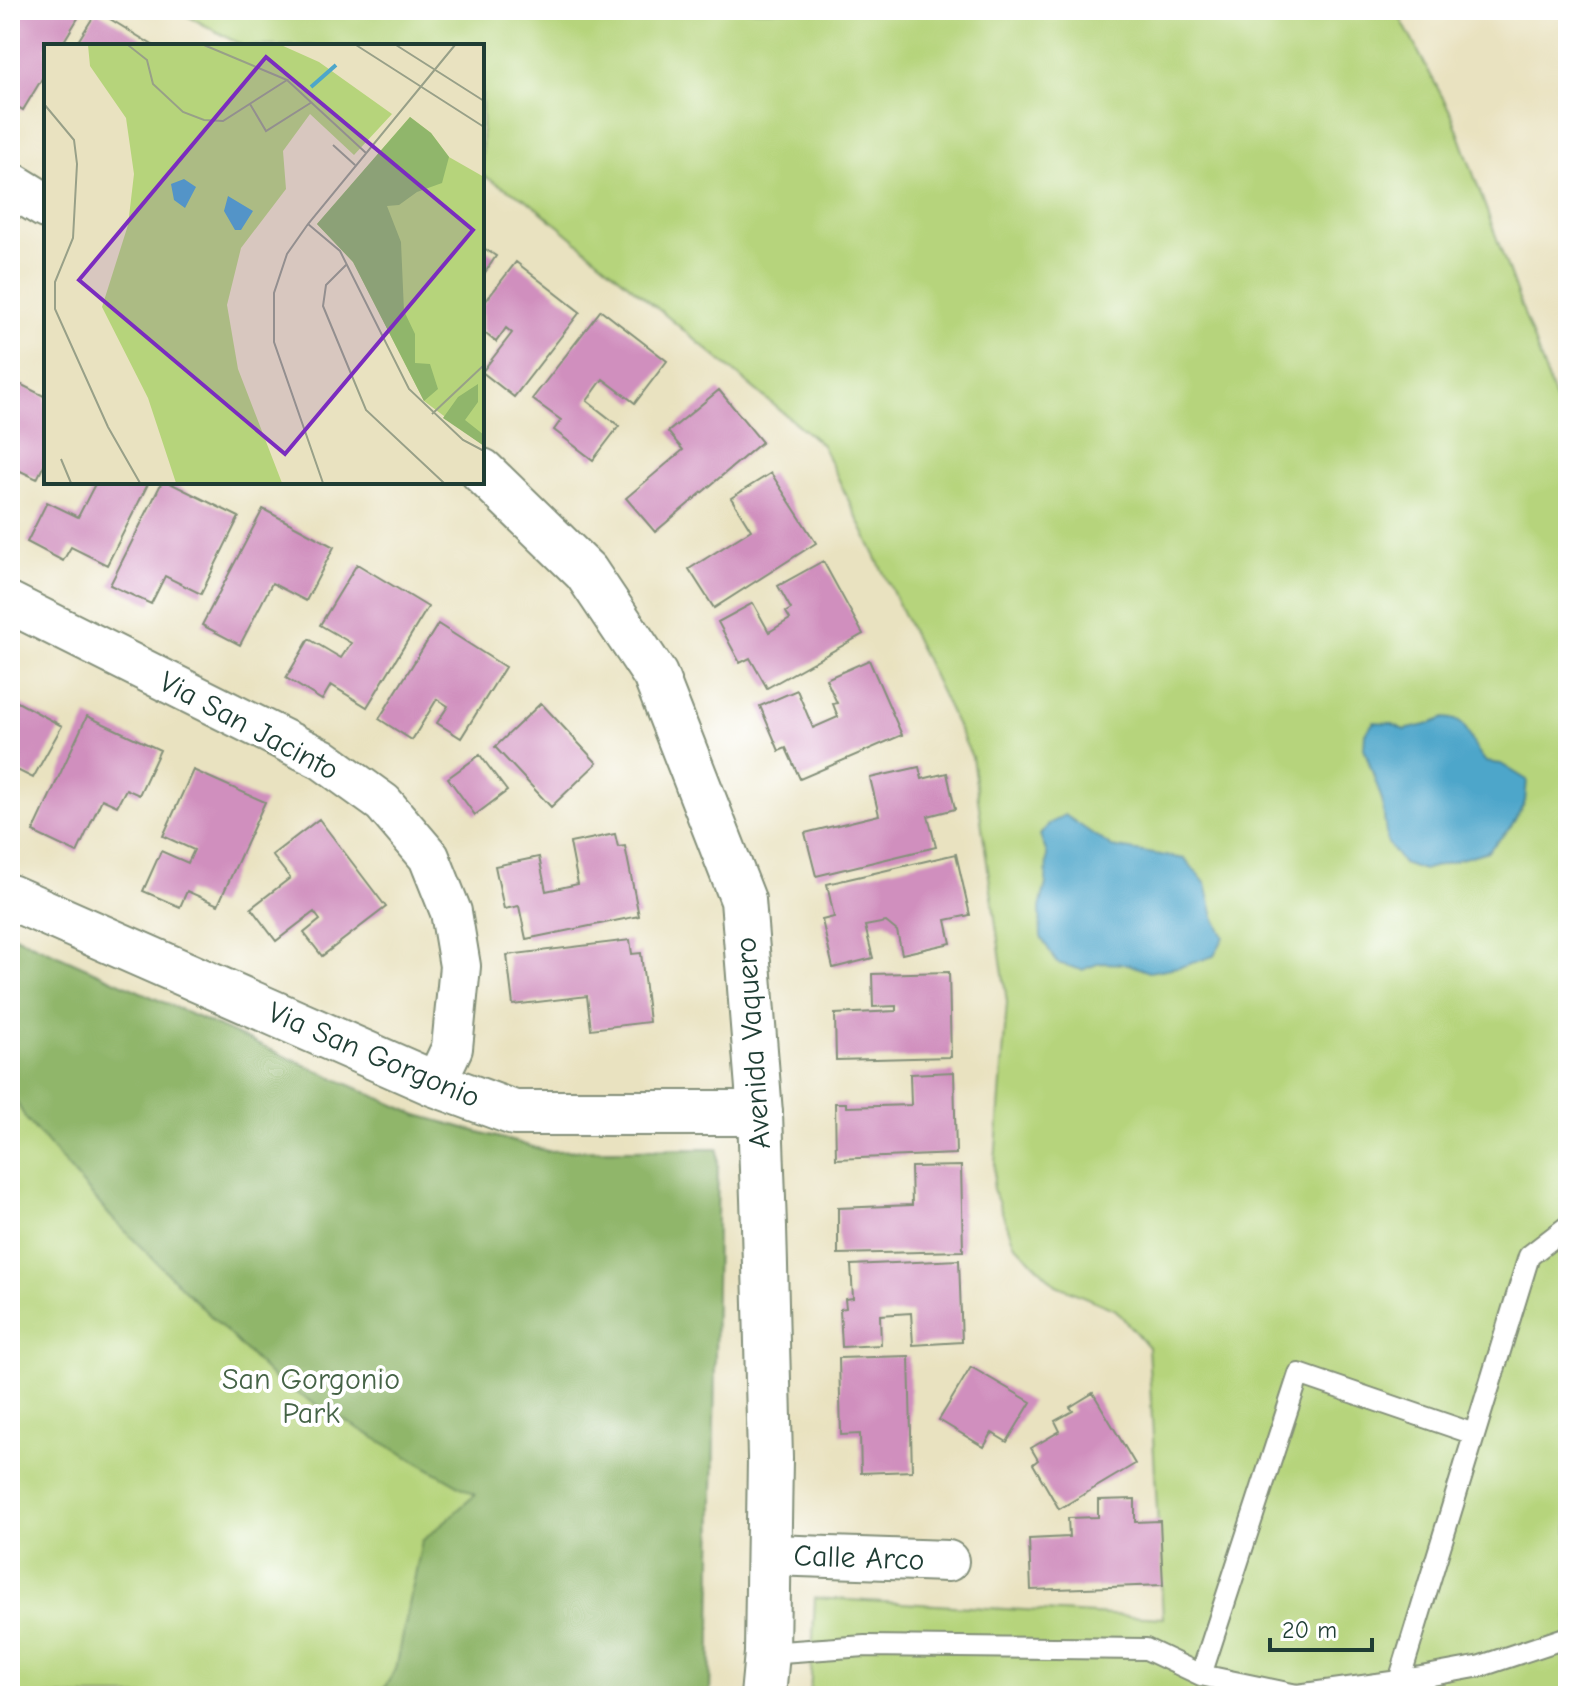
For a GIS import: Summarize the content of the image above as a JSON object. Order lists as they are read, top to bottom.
{
  "streets": {
    "main road": ["Avenida Vaquero", "Via San Gorgonio"],
    "street": ["Via San Jacinto", "Calle Arco"]
  },
  "crossings": [
    ["Via San Jacinto", "Via San Gorgonio"],
    ["Avenida Vaquero", "Via San Gorgonio"],
    ["Avenida Vaquero", "Calle Arco"]
  ],
  "parks": ["San Gorgonio Park"],
  "scale_bar": "20 m"
}
